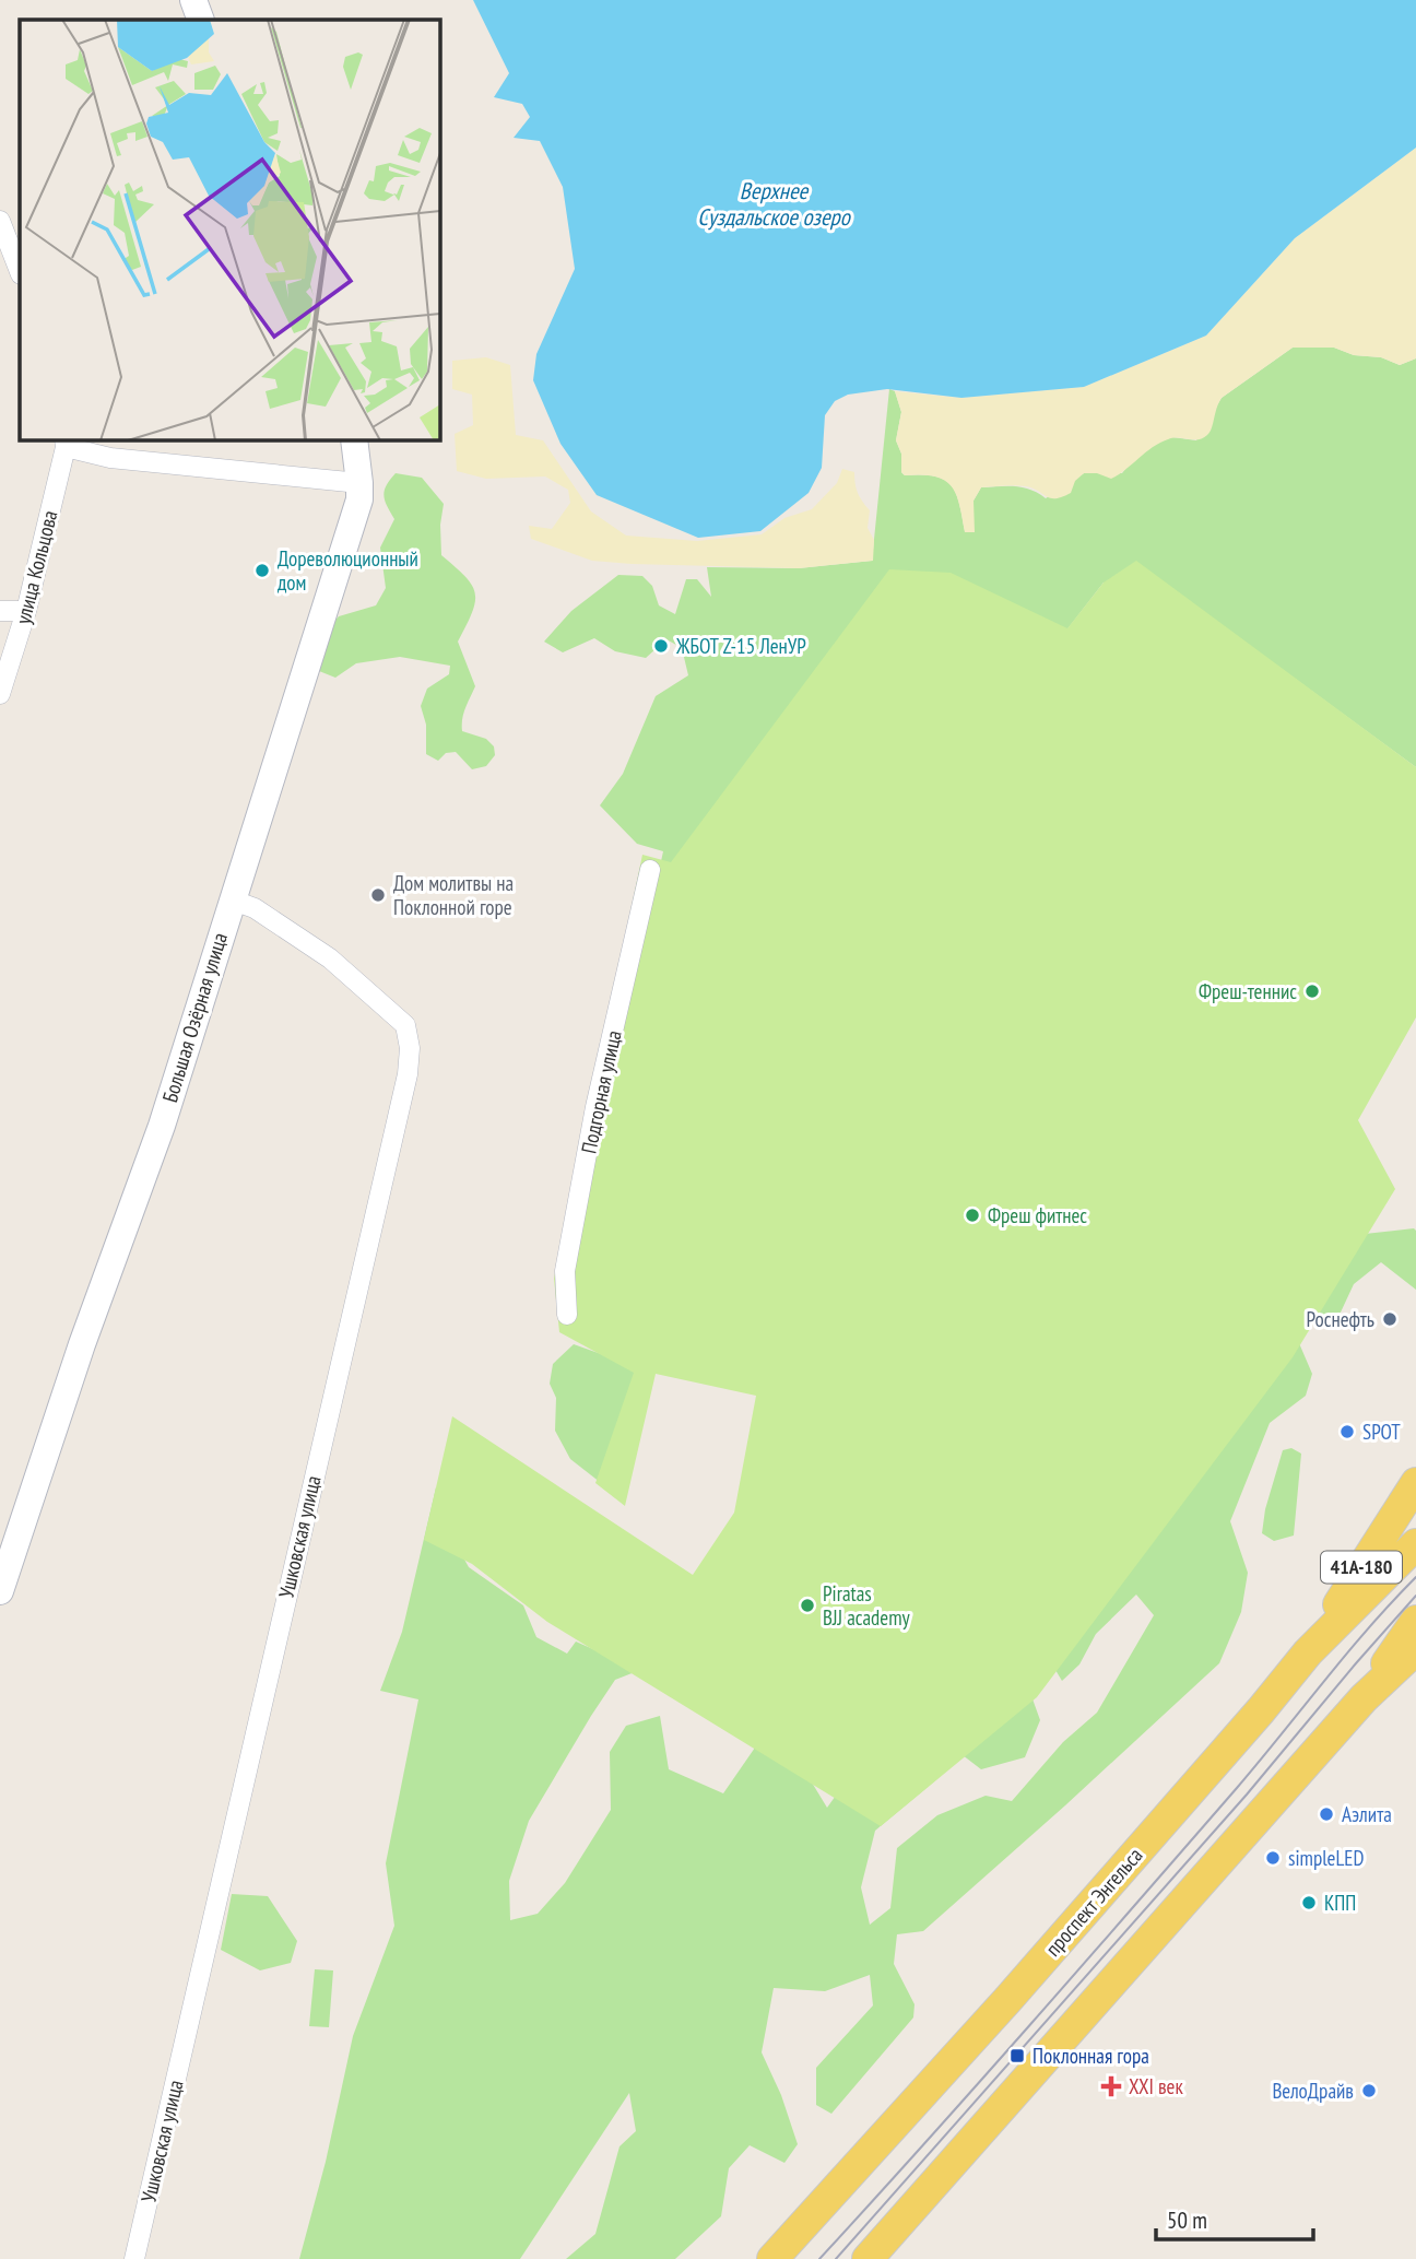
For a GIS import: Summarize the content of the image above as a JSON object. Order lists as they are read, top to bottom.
{
  "streets": {
    "main road": ["41А-180", "проспект Энгельса"],
    "street": [
      "улица Кольцова",
      "Большая Озёрная улица",
      "Подгорная улица",
      "Ушковская улица"
    ]
  },
  "crossings": [
    ["Большая Озёрная улица", "Ушковская улица"],
    ["41А-180", "проспект Энгельса"]
  ],
  "water": ["Верхнее Суздальское озеро"],
  "places": {
    "other": [
      "Дореволюционный дом",
      "ЖБОТ Z-15 ЛенУР",
      "Дом молитвы на Поклонной горе",
      "Фреш-теннис",
      "Фреш фитнес",
      "Роснефть",
      "SPOT",
      "Piratas BJJ academy",
      "Аэлита",
      "simpleLED",
      "КПП",
      "ВелоДрайв"
    ],
    "transit": ["Поклонная гора"],
    "health": ["XXI век"]
  },
  "scale_bar": "50 m"
}
